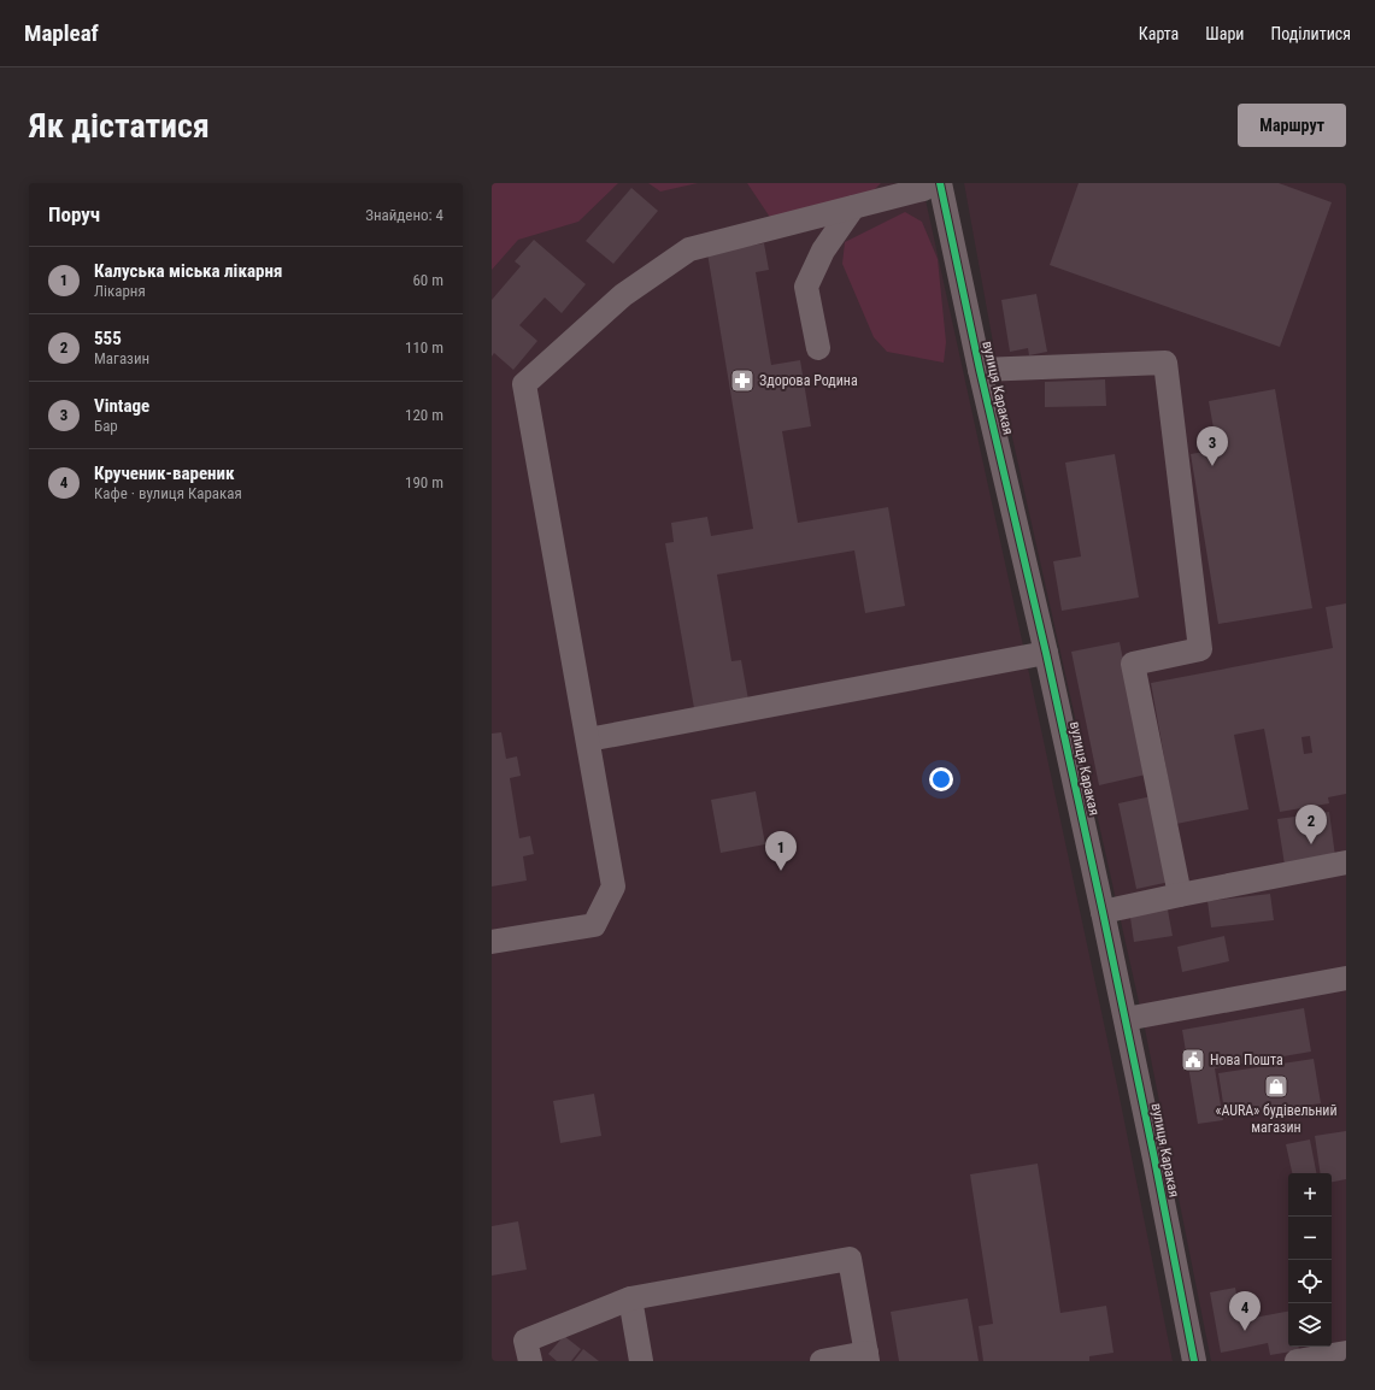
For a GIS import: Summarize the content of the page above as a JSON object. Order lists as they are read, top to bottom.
{
  "streets": {
    "street": ["вулиця Каракая"]
  },
  "places": {
    "pharmacy": ["Здорова Родина"],
    "public building": ["Нова Пошта"],
    "shop": ["«AURA» будівельний магазин"]
  },
  "page": {
    "header": "Mapleaf",
    "nav": ["Карта", "Шари", "Поділитися"],
    "buttons": "Маршрут",
    "title": "Як дістатися",
    "heading": ["Поруч", "Знайдено: 4"],
    "list": [
      {
        "mark": "1",
        "name": "Калуська міська лікарня",
        "note": "Лікарня",
        "value": "60 m"
      },
      {
        "mark": "2",
        "name": "555",
        "note": "Магазин",
        "value": "110 m"
      },
      {
        "mark": "3",
        "name": "Vintage",
        "note": "Бар",
        "value": "120 m"
      },
      {
        "mark": "4",
        "name": "Крученик-вареник",
        "note": "Кафе · вулиця Каракая",
        "value": "190 m"
      }
    ],
    "pins": [
      "3",
      "2",
      "1",
      "4"
    ],
    "map_buttons": ["+", "−"]
  }
}
